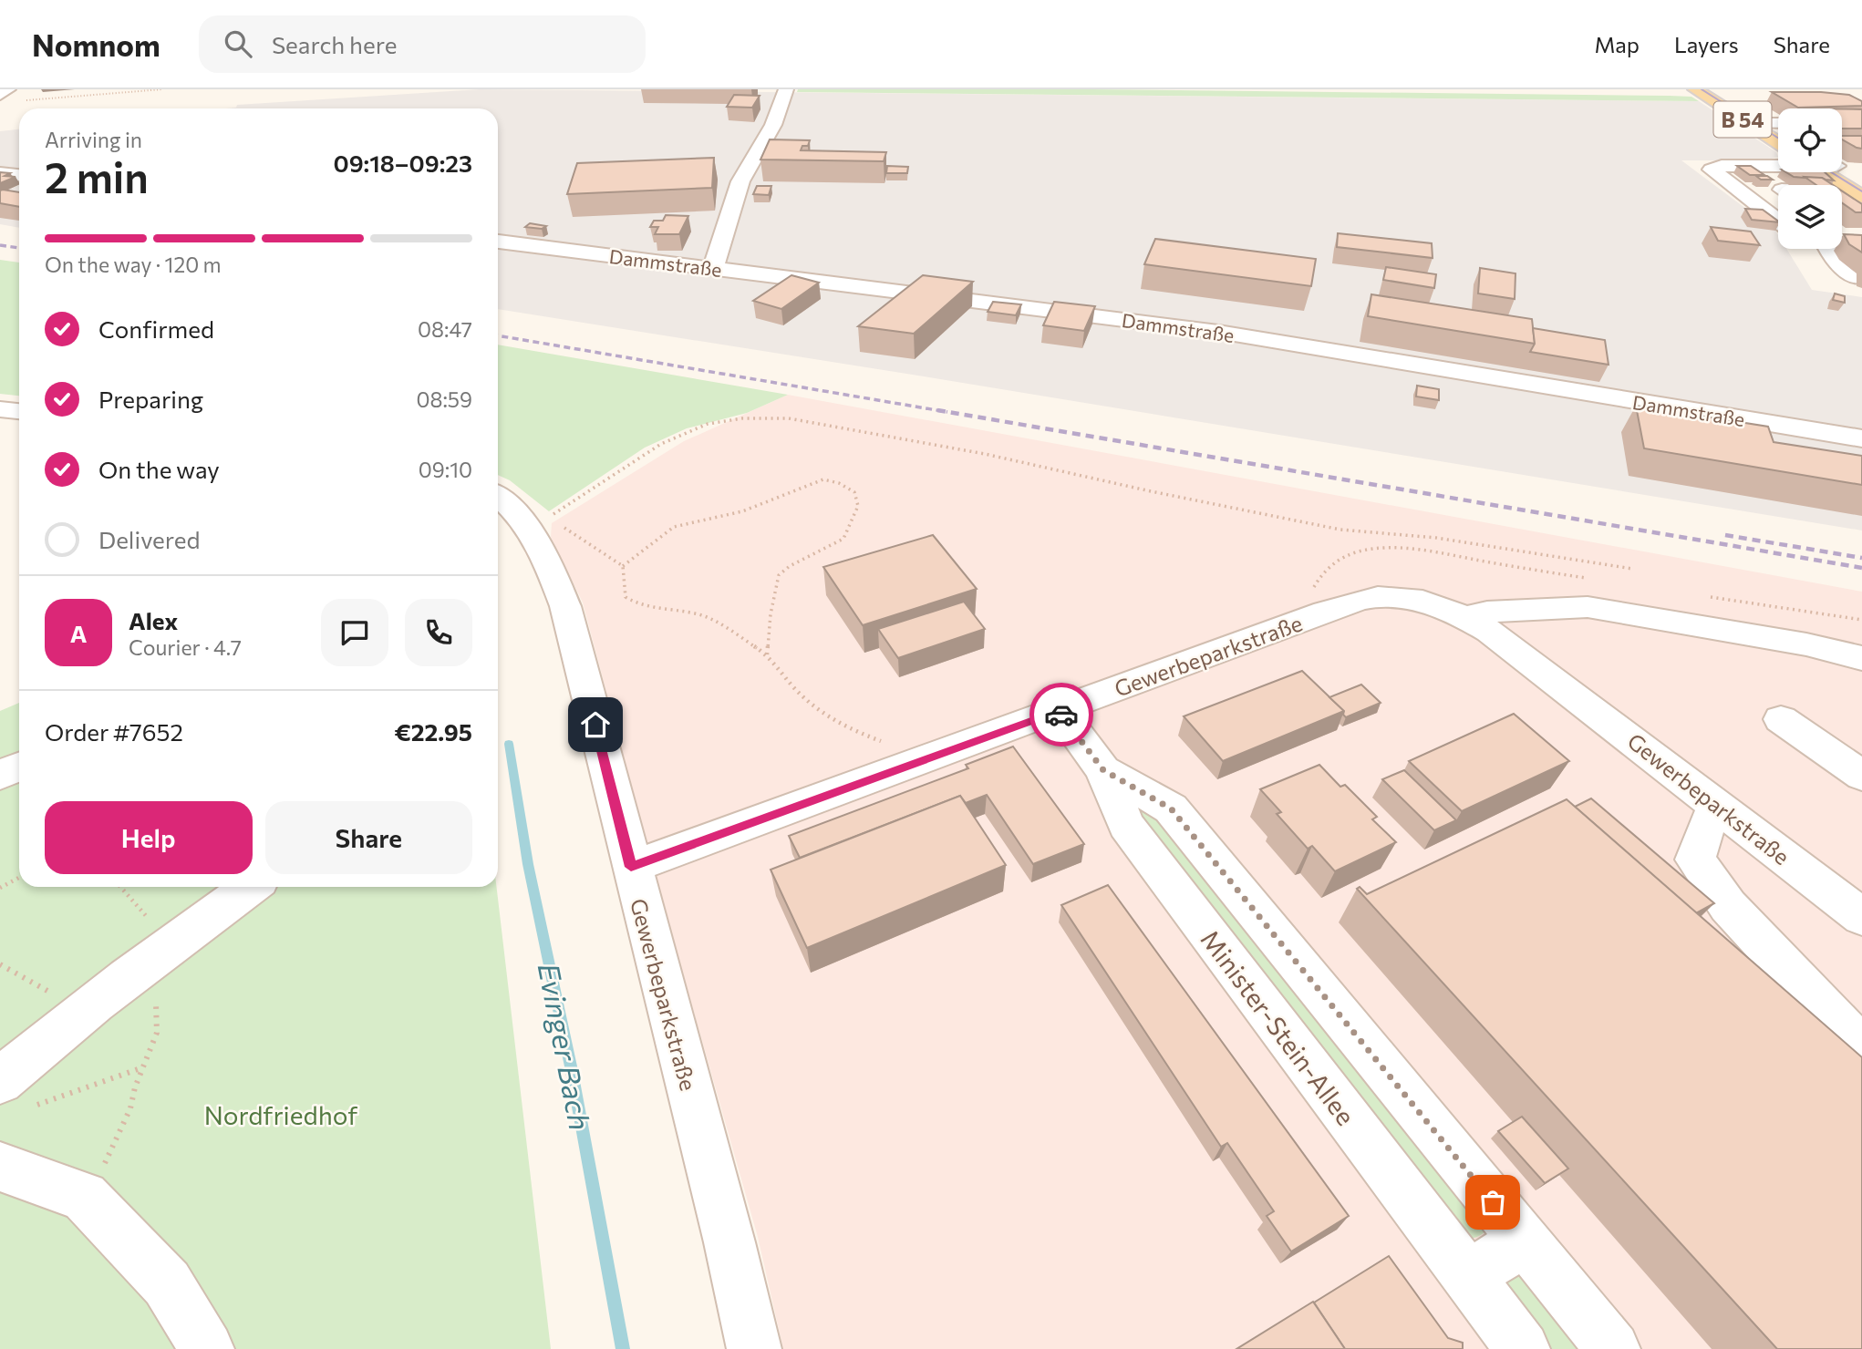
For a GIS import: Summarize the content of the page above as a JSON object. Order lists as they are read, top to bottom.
{
  "streets": {
    "main road": ["B 54"],
    "street": ["Dammstraße", "Gewerbeparkstraße", "Minister-Stein-Allee"]
  },
  "crossings": [
    ["Gewerbeparkstraße", "Minister-Stein-Allee"]
  ],
  "water": ["Evinger Bach"],
  "parks": ["Nordfriedhof"],
  "page": {
    "header": "Nomnom",
    "search": "Search here",
    "nav": ["Map", "Layers", "Share"],
    "heading": ["2 min", "Arriving in", "09:18–09:23"],
    "panel": [
      "Alex",
      "Courier · 4.7",
      "Order #7652",
      "€22.95"
    ],
    "bar": "On the way · 120 m",
    "list": [
      ["Confirmed", "08:47"],
      ["Preparing", "08:59"],
      ["On the way", "09:10"],
      "Delivered"
    ],
    "round": "A",
    "buttons": ["Help", "Share"]
  }
}
